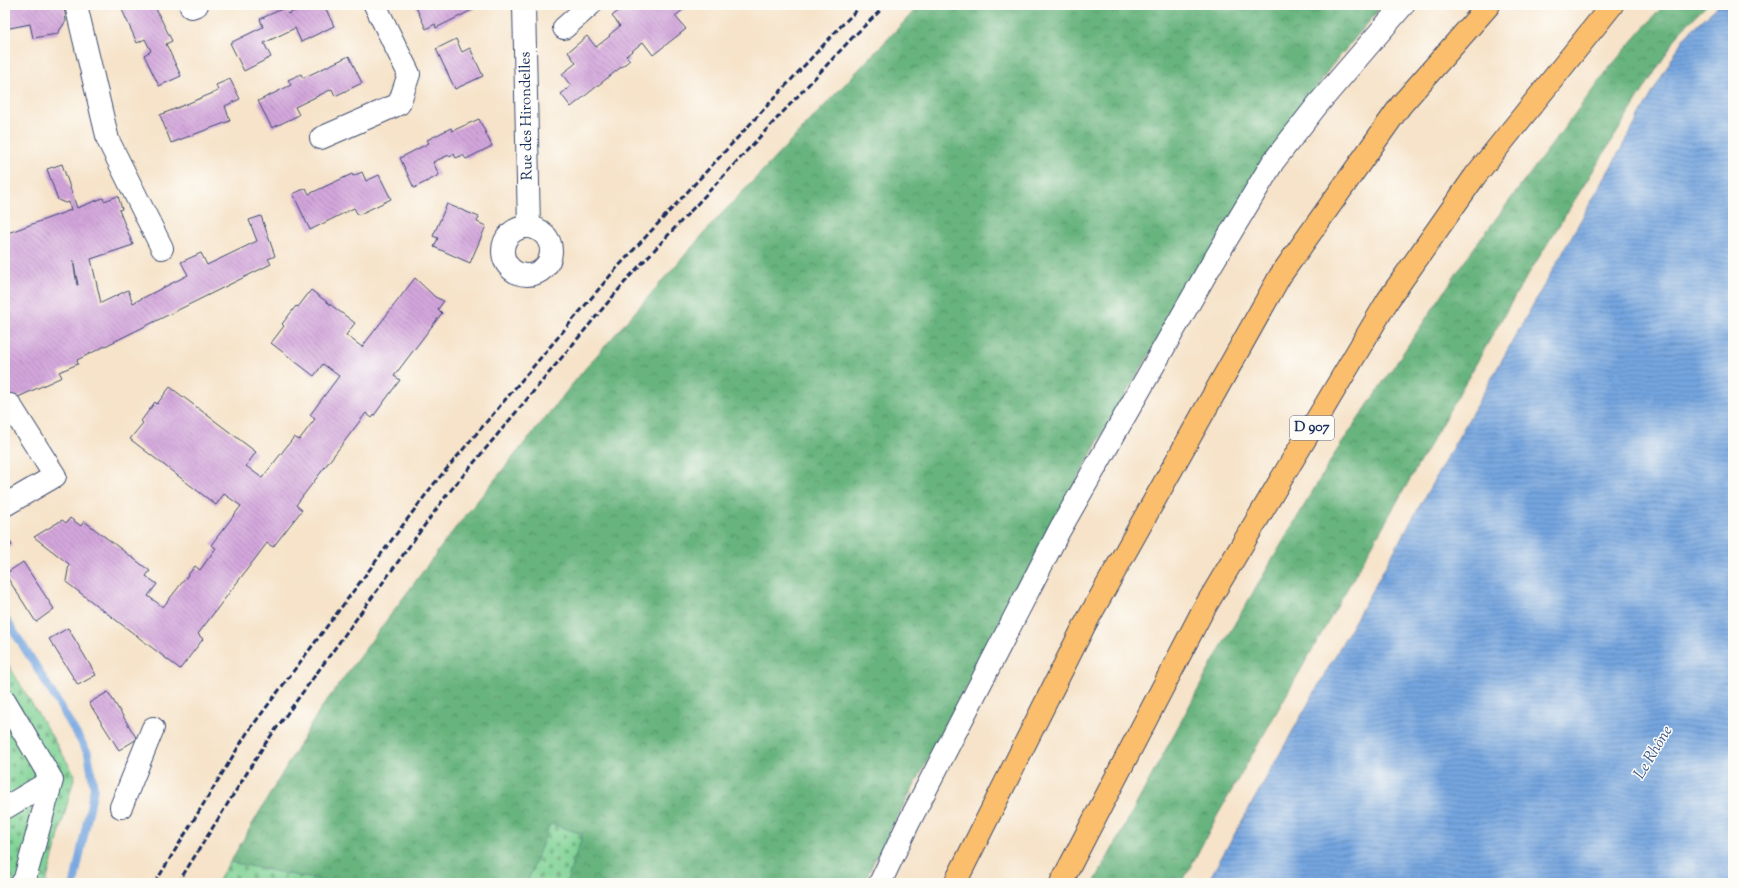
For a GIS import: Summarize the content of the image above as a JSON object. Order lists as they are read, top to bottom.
{
  "streets": {
    "highway": ["D 907"],
    "street": ["Rue des Hirondelles"]
  },
  "water": ["Le Rhône"]
}
